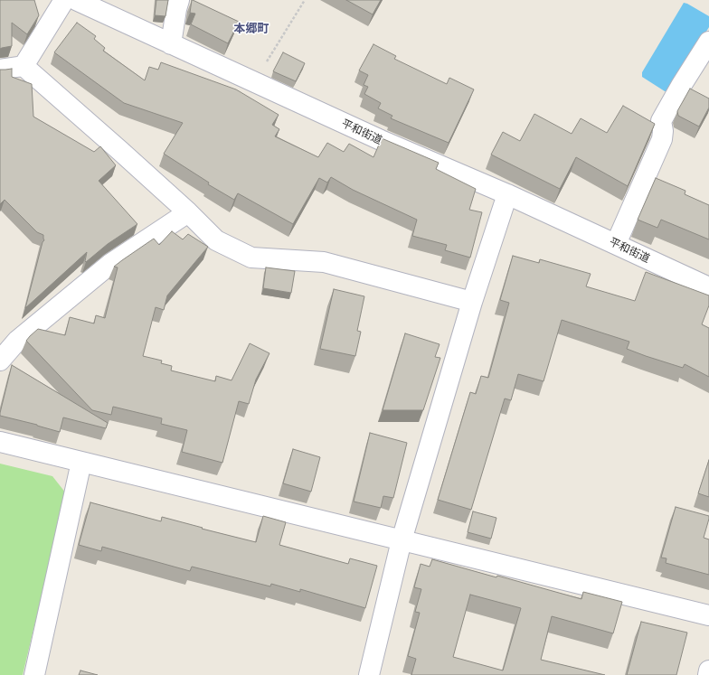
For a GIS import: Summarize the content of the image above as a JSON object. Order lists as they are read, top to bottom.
{
  "streets": {
    "street": ["平和街道"]
  },
  "districts": ["本郷町"]
}
